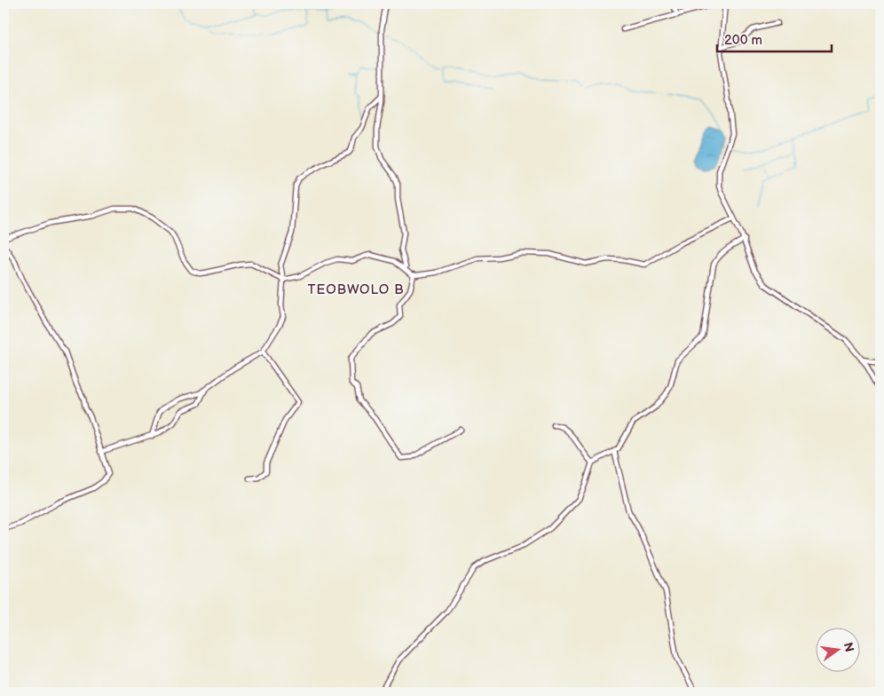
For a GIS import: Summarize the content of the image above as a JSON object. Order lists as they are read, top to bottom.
{
  "districts": ["TEOBWOLO B"],
  "scale_bar": "200 m",
  "north": "right"
}
